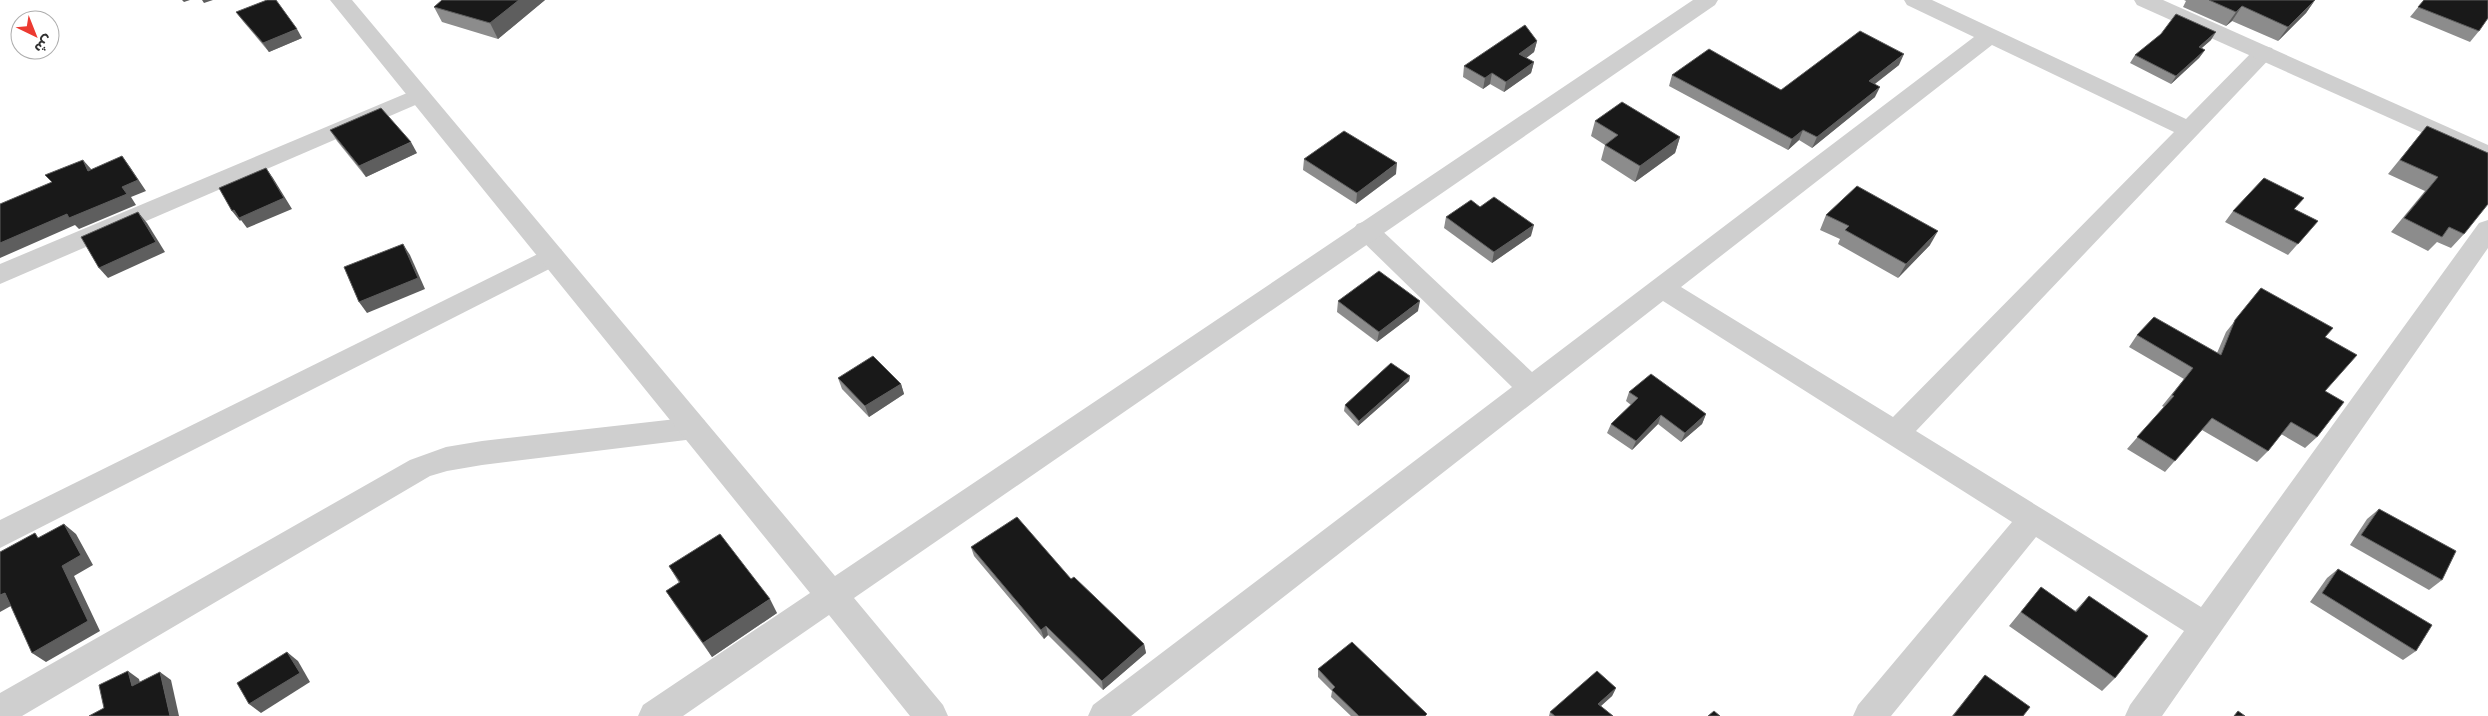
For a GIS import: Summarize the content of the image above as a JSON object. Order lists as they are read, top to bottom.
{
  "north": "bottom right"
}
